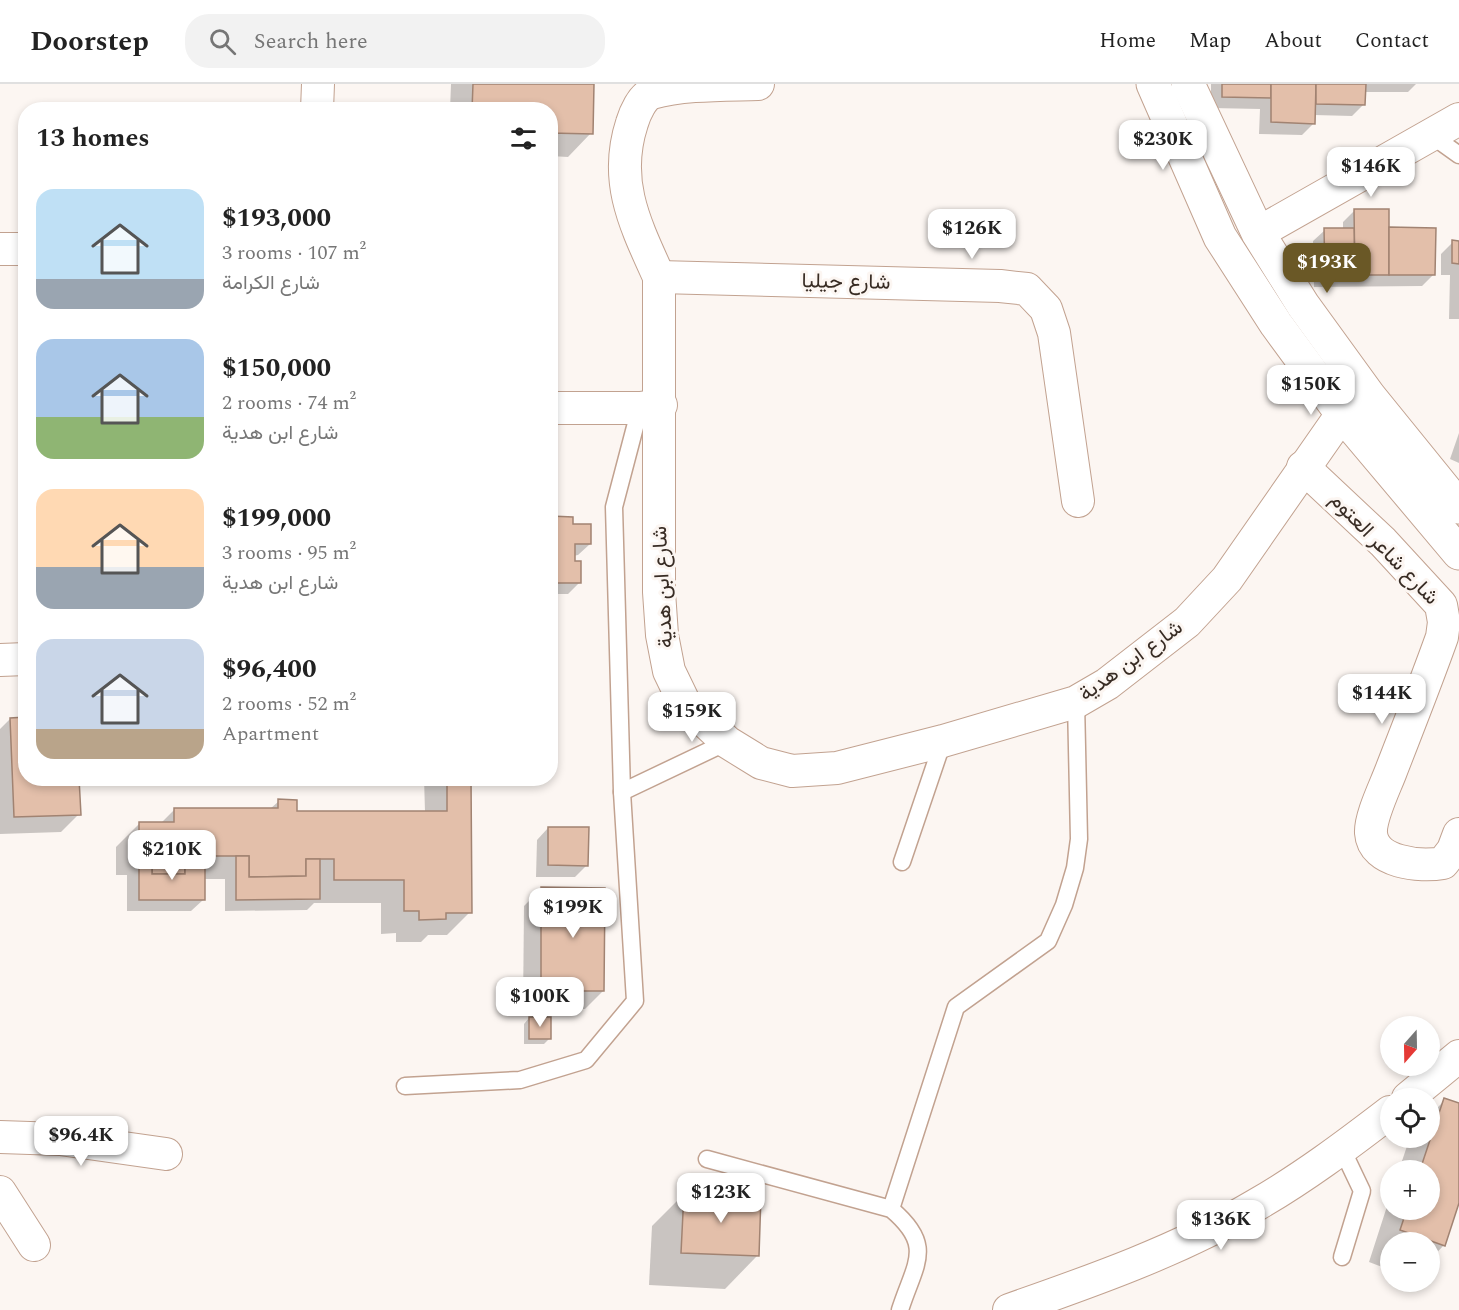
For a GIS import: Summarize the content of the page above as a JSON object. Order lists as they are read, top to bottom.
{
  "streets": {
    "street": ["شارع جيليا", "شارع شاعر العتوم", "شارع ابن هدية"]
  },
  "crossings": [
    ["شارع جيليا", "شارع ابن هدية"],
    ["شارع شاعر العتوم", "شارع ابن هدية"]
  ],
  "north": "bottom",
  "page": {
    "header": "Doorstep",
    "search": "Search here",
    "nav": [
      "Home",
      "Map",
      "About",
      "Contact"
    ],
    "heading": "13 homes",
    "price": [
      "$230K",
      "$146K",
      "$126K",
      "$193K",
      "$150K",
      "$144K",
      "$159K",
      "$210K",
      "$199K",
      "$100K",
      "$96.4K",
      "$123K",
      "$136K"
    ],
    "list": [
      {
        "name": "$193,000",
        "note": "3 rooms · 107 m² · شارع الكرامة"
      },
      {
        "name": "$150,000",
        "note": "2 rooms · 74 m² · شارع ابن هدية"
      },
      {
        "name": "$199,000",
        "note": "3 rooms · 95 m² · شارع ابن هدية"
      },
      {
        "name": "$96,400",
        "note": "2 rooms · 52 m² · Apartment"
      }
    ],
    "map_buttons": ["+", "−"]
  }
}
